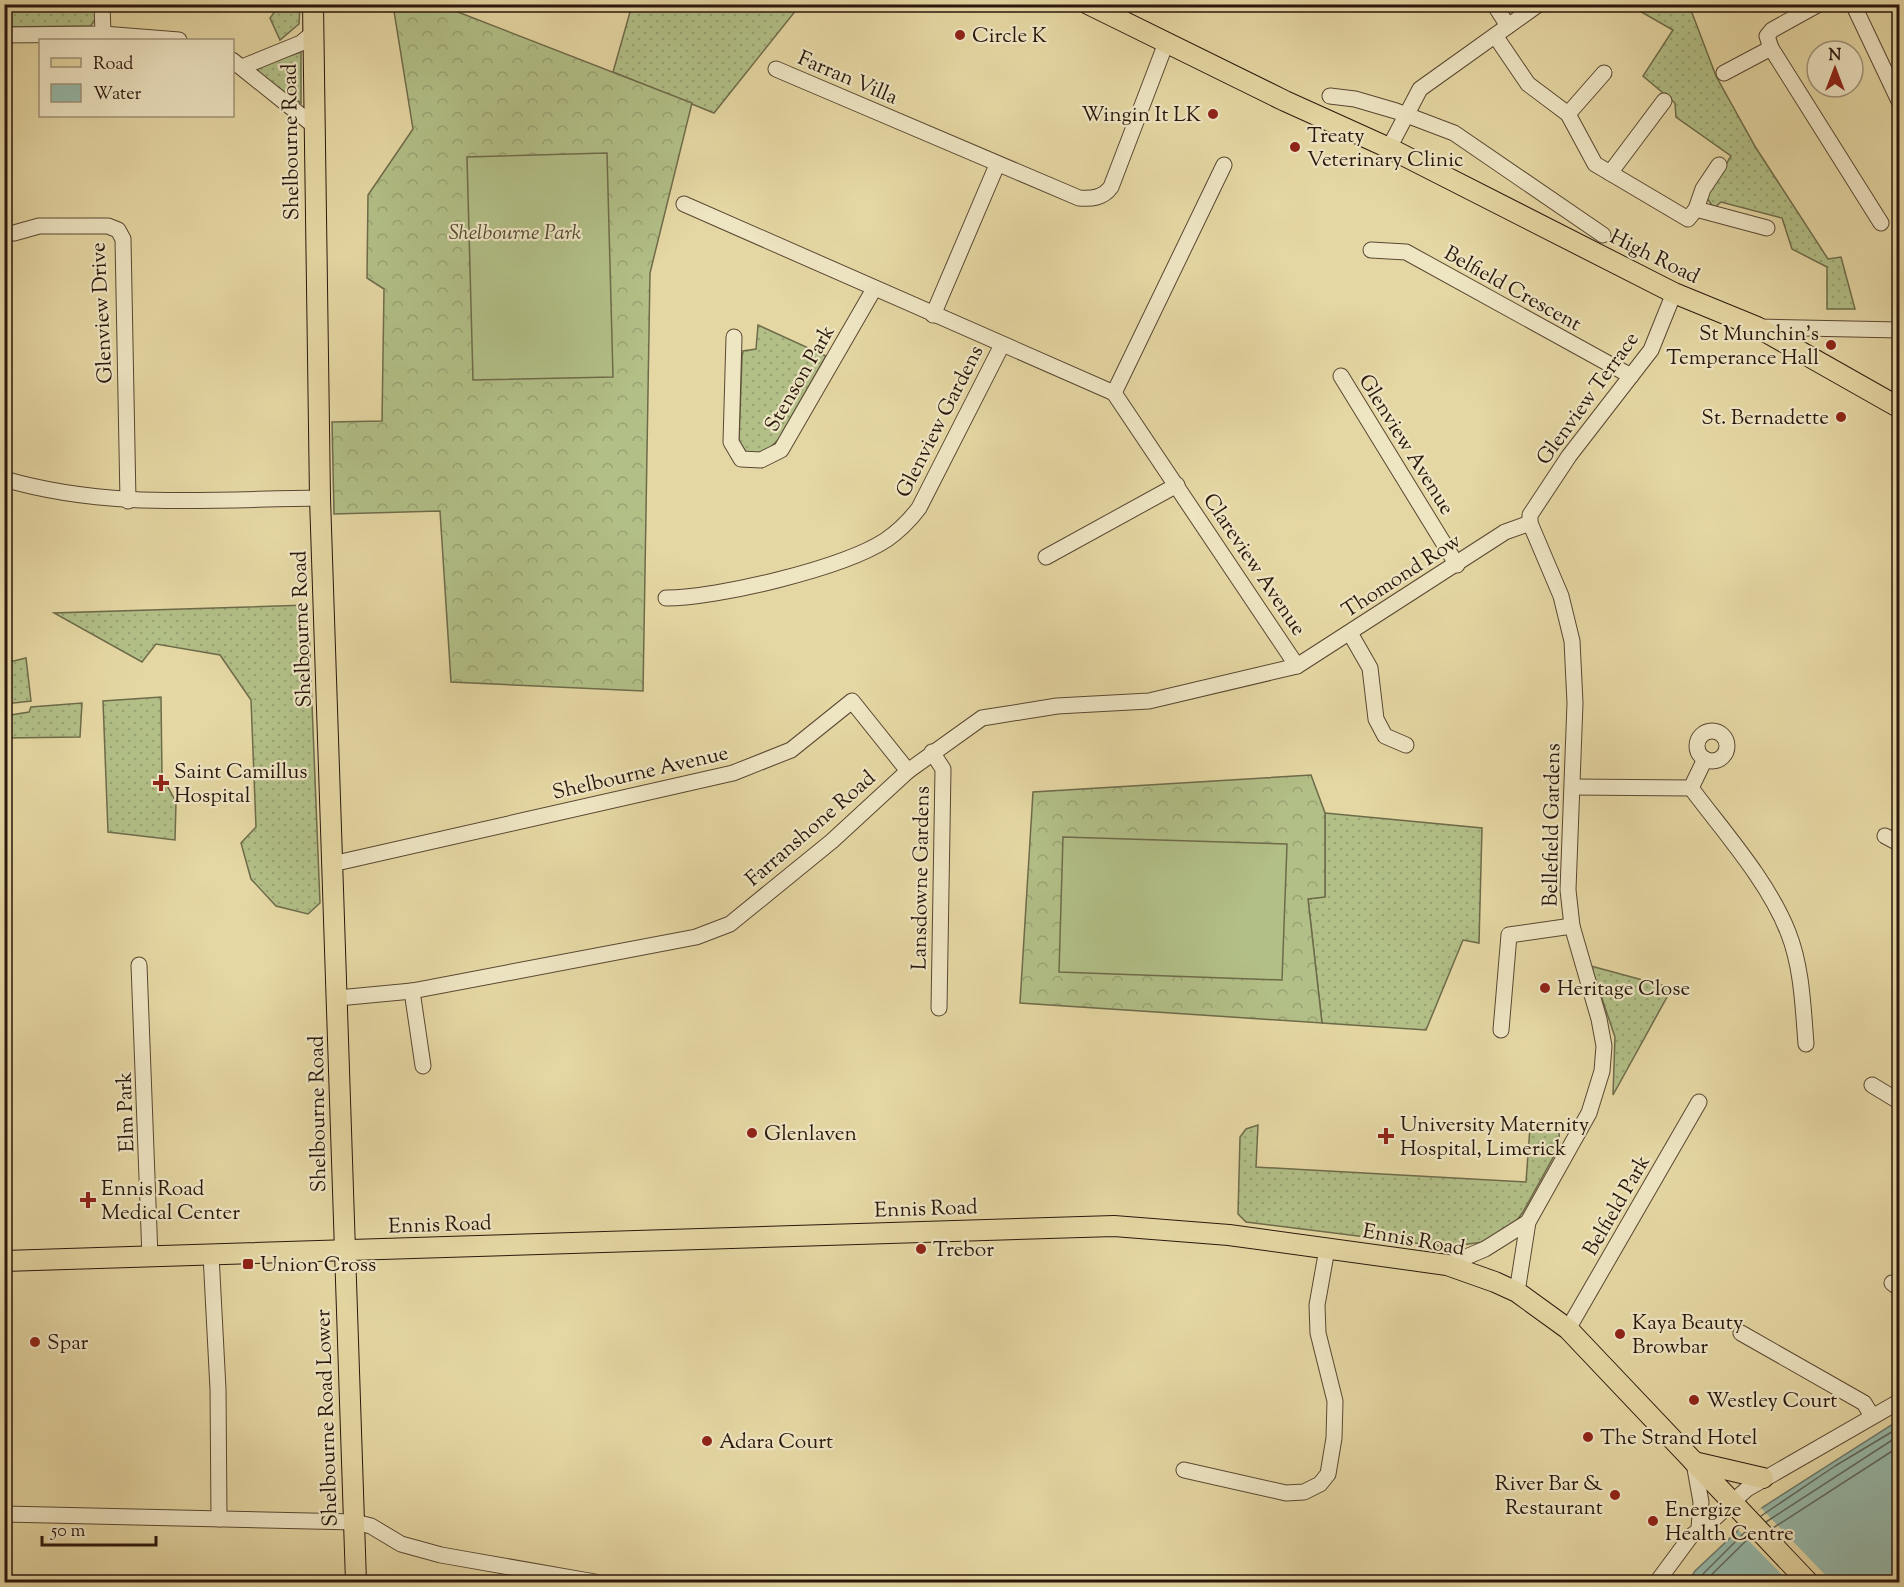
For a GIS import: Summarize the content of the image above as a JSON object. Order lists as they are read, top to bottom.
{
  "streets": {
    "main road": [
      "Shelbourne Road",
      "High Road",
      "Ennis Road",
      "Shelbourne Road Lower"
    ],
    "street": [
      "Farran Villa",
      "Belfield Crescent",
      "Glenview Drive",
      "Stenson Park",
      "Glenview Terrace",
      "Glenview Gardens",
      "Glenview Avenue",
      "Clareview Avenue",
      "Thomond Row",
      "Shelbourne Avenue",
      "Bellefield Gardens",
      "Farranshone Road",
      "Lansdowne Gardens",
      "Elm Park",
      "Belfield Park"
    ]
  },
  "crossings": [
    ["Shelbourne Road", "Shelbourne Avenue"],
    ["Shelbourne Road", "Farranshone Road"],
    ["Shelbourne Road", "Ennis Road"],
    ["Shelbourne Road", "Shelbourne Road Lower"],
    ["High Road", "Glenview Terrace"],
    ["Belfield Crescent", "Glenview Terrace"],
    ["Glenview Terrace", "Thomond Row"],
    ["Glenview Terrace", "Bellefield Gardens"],
    ["Glenview Avenue", "Thomond Row"],
    ["Clareview Avenue", "Thomond Row"],
    ["Clareview Avenue", "Farranshone Road"],
    ["Thomond Row", "Bellefield Gardens"],
    ["Thomond Row", "Farranshone Road"],
    ["Shelbourne Avenue", "Farranshone Road"],
    ["Bellefield Gardens", "Ennis Road"],
    ["Farranshone Road", "Lansdowne Gardens"],
    ["Elm Park", "Ennis Road"],
    ["Belfield Park", "Ennis Road"],
    ["Ennis Road", "Shelbourne Road Lower"]
  ],
  "parks": ["Shelbourne Park"],
  "places": {
    "other": [
      "Circle K",
      "Wingin It LK",
      "Treaty Veterinary Clinic",
      "St Munchin's Temperance Hall",
      "St. Bernadette",
      "Heritage Close",
      "Glenlaven",
      "Trebor",
      "Kaya Beauty Browbar",
      "Spar",
      "Westley Court",
      "The Strand Hotel",
      "Adara Court",
      "River Bar & Restaurant",
      "Energize Health Centre"
    ],
    "health": ["Saint Camillus Hospital", "University Maternity Hospital, Limerick", "Ennis Road Medical Center"],
    "transit": ["Union Cross"]
  },
  "legend": ["Road", "Water"],
  "scale_bar": "50 m",
  "north": "top"
}
